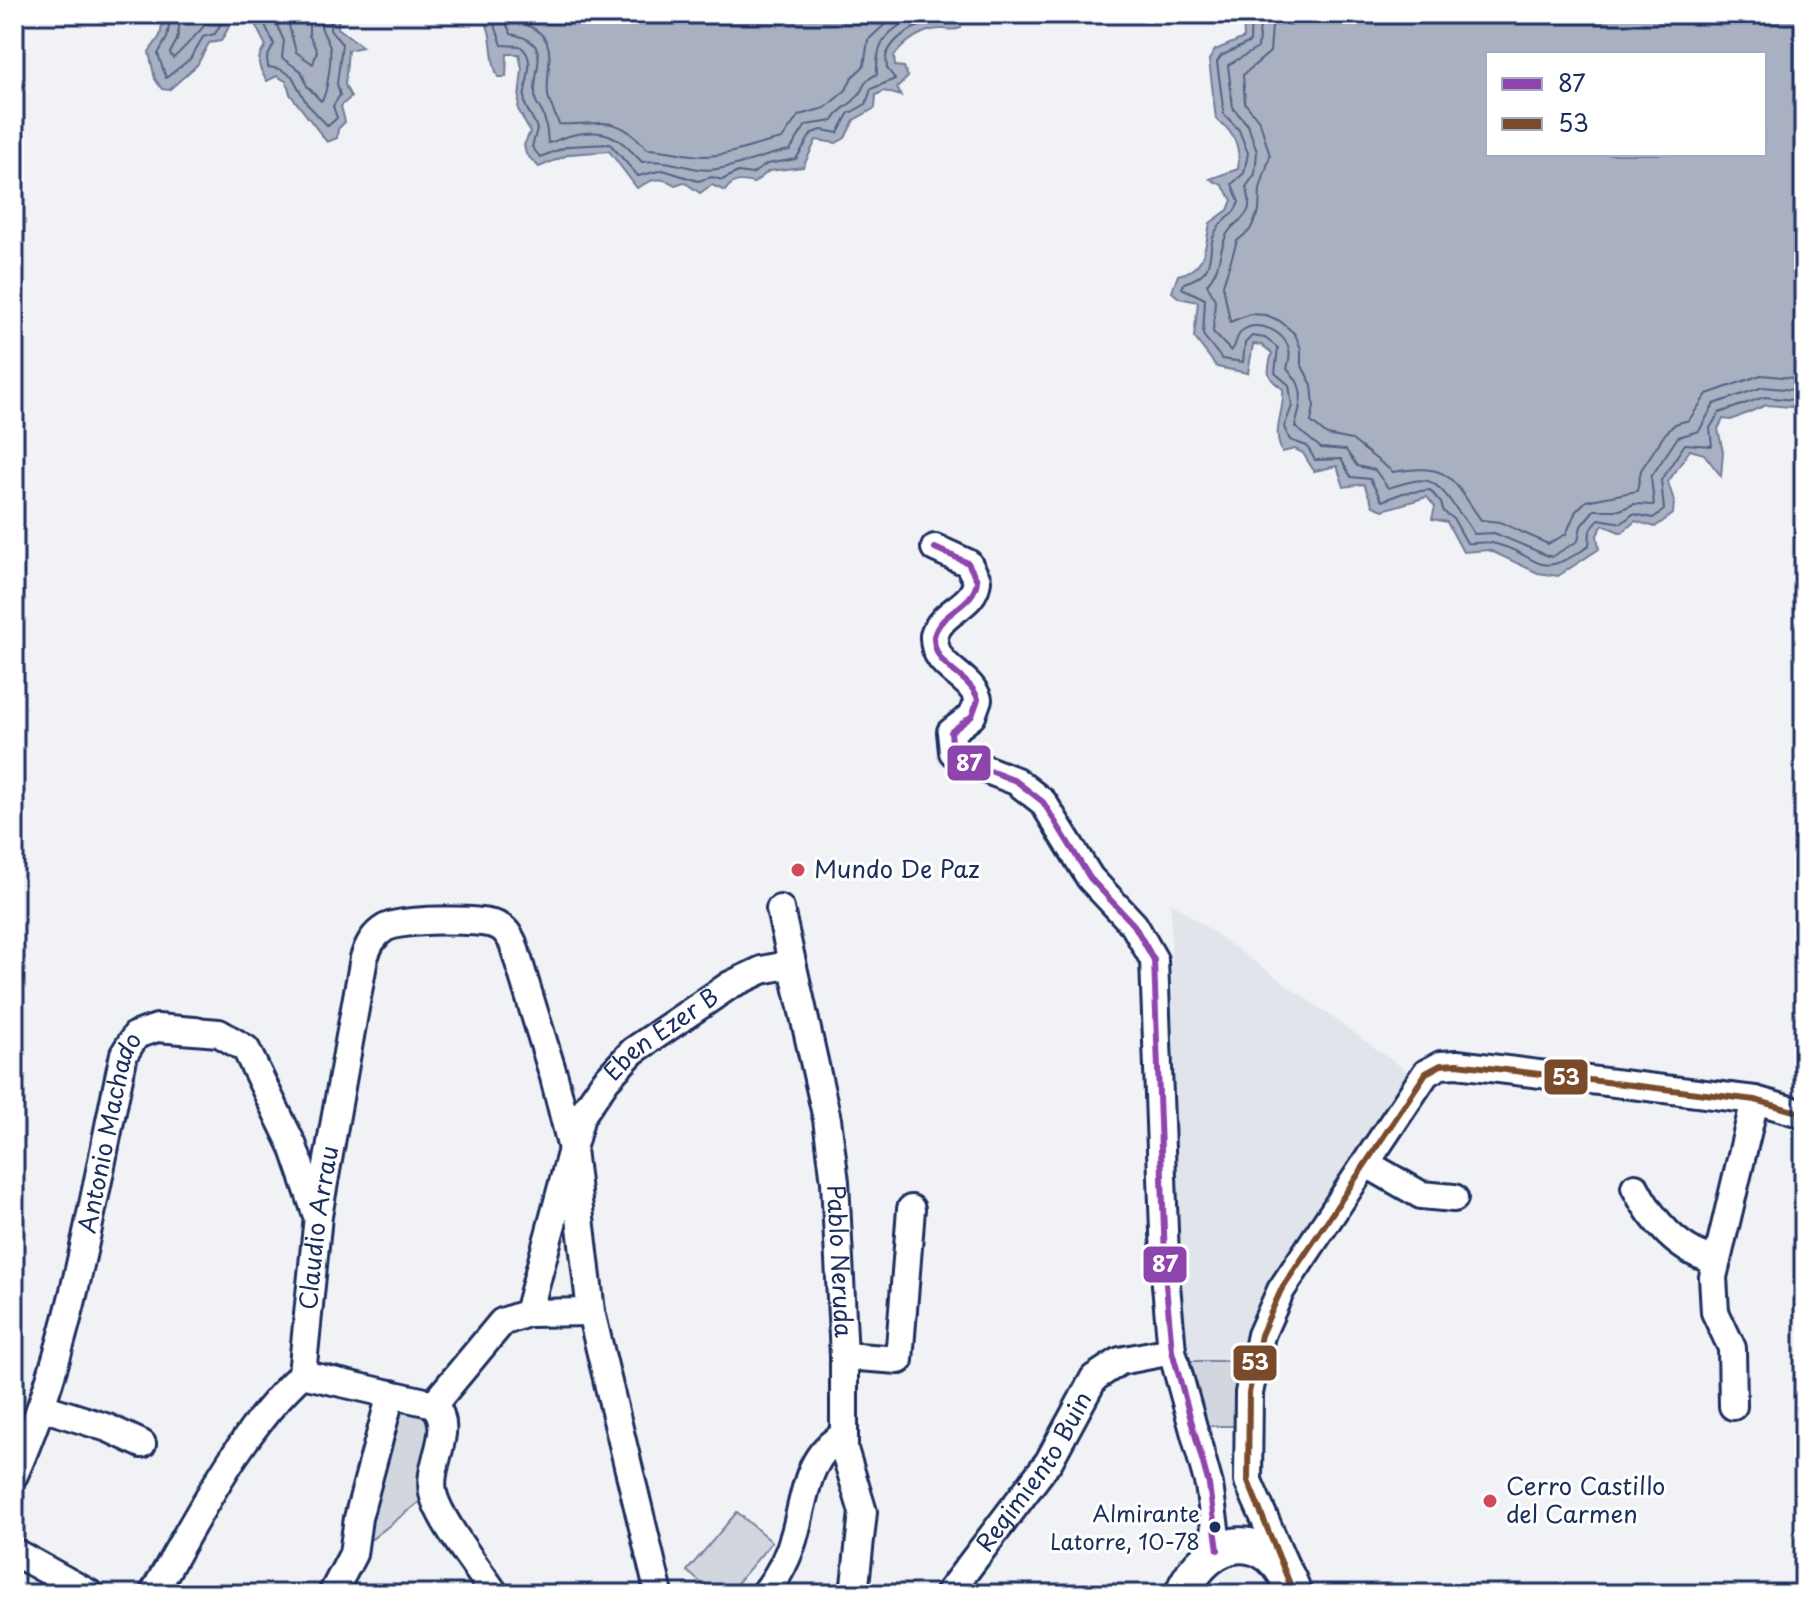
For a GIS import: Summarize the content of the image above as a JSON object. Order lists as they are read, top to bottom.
{
  "streets": {
    "street": [
      "Eben Ezer B",
      "Antonio Machado",
      "Claudio Arrau",
      "Pablo Neruda",
      "Regimiento Buin"
    ]
  },
  "crossings": [
    ["Eben Ezer B", "Claudio Arrau"],
    ["Eben Ezer B", "Pablo Neruda"],
    ["Antonio Machado", "Claudio Arrau"]
  ],
  "places": ["Mundo De Paz", "Cerro Castillo del Carmen", "Almirante Latorre, 10-78"],
  "lines": ["transit line 87", "transit line 53"],
  "legend": ["87", "53"]
}
